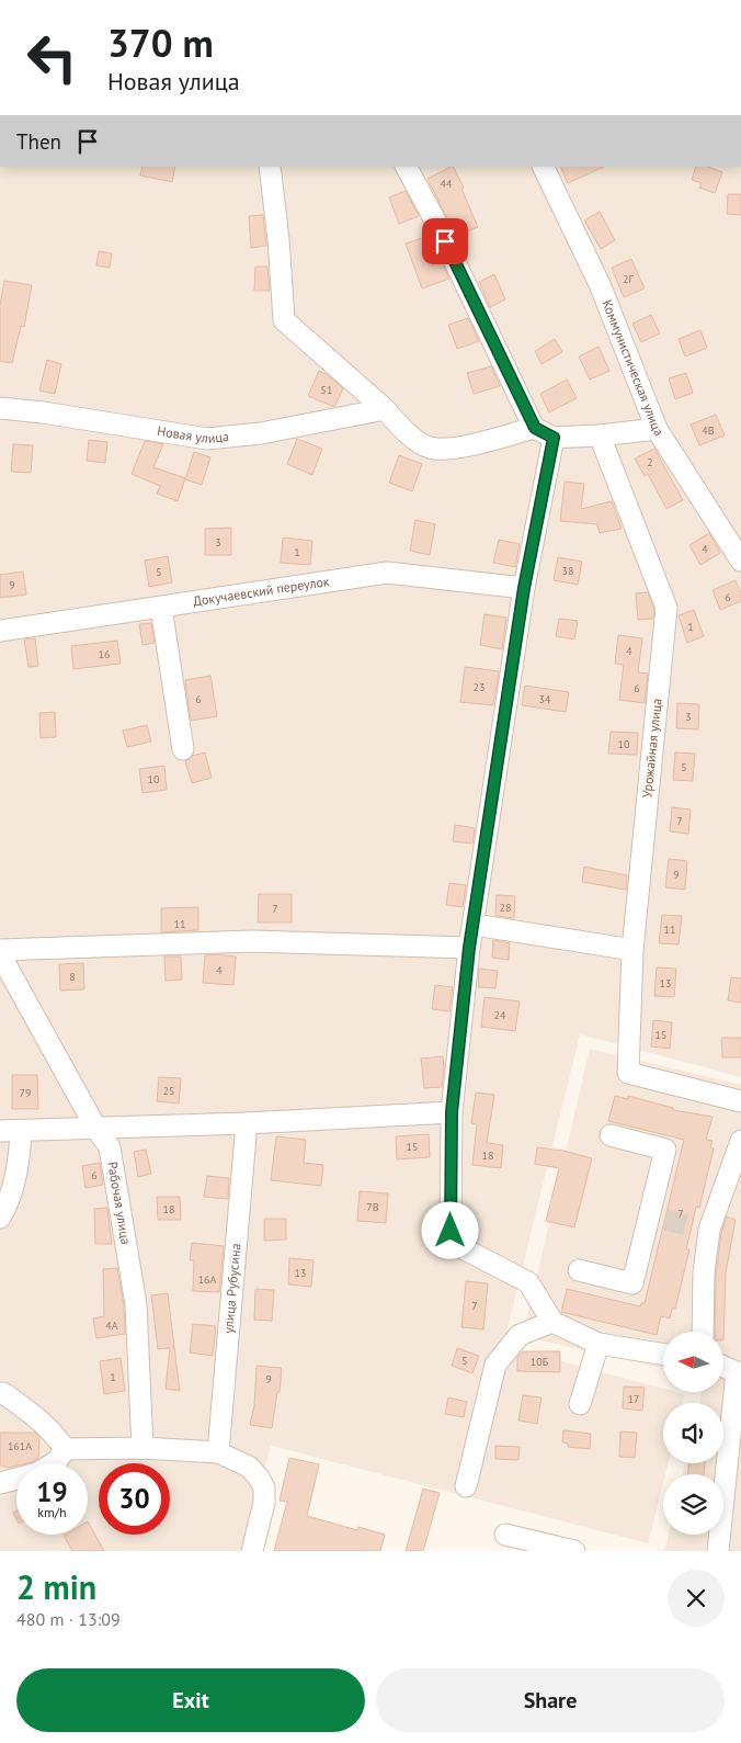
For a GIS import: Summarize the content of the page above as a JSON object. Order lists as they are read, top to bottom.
{
  "streets": {
    "street": [
      "Коммунистическая улица",
      "Новая улица",
      "Докучаевский переулок",
      "Урожайная улица",
      "Рабочая улица",
      "улица Рубусина"
    ]
  },
  "house_numbers": [
    "44",
    "2Г",
    "51",
    "4В",
    "2",
    "3",
    "4",
    "1",
    "38",
    "5",
    "9",
    "6",
    "1",
    "4",
    "16",
    "23",
    "6",
    "6",
    "34",
    "3",
    "10",
    "5",
    "10",
    "7",
    "9",
    "28",
    "7",
    "11",
    "11",
    "4",
    "8",
    "13",
    "24",
    "15",
    "25",
    "79",
    "15",
    "18",
    "6",
    "7В",
    "18",
    "7",
    "13",
    "16А",
    "7",
    "4А",
    "5",
    "10Б",
    "1",
    "9",
    "17",
    "161А"
  ],
  "north": "left",
  "page": {
    "turn": ["370 m", "Новая улица"],
    "then": "Then",
    "speed": "19 km/h",
    "limit": "30",
    "heading": ["2 min", "480 m · 13:09"],
    "buttons": ["Exit", "Share"]
  }
}
